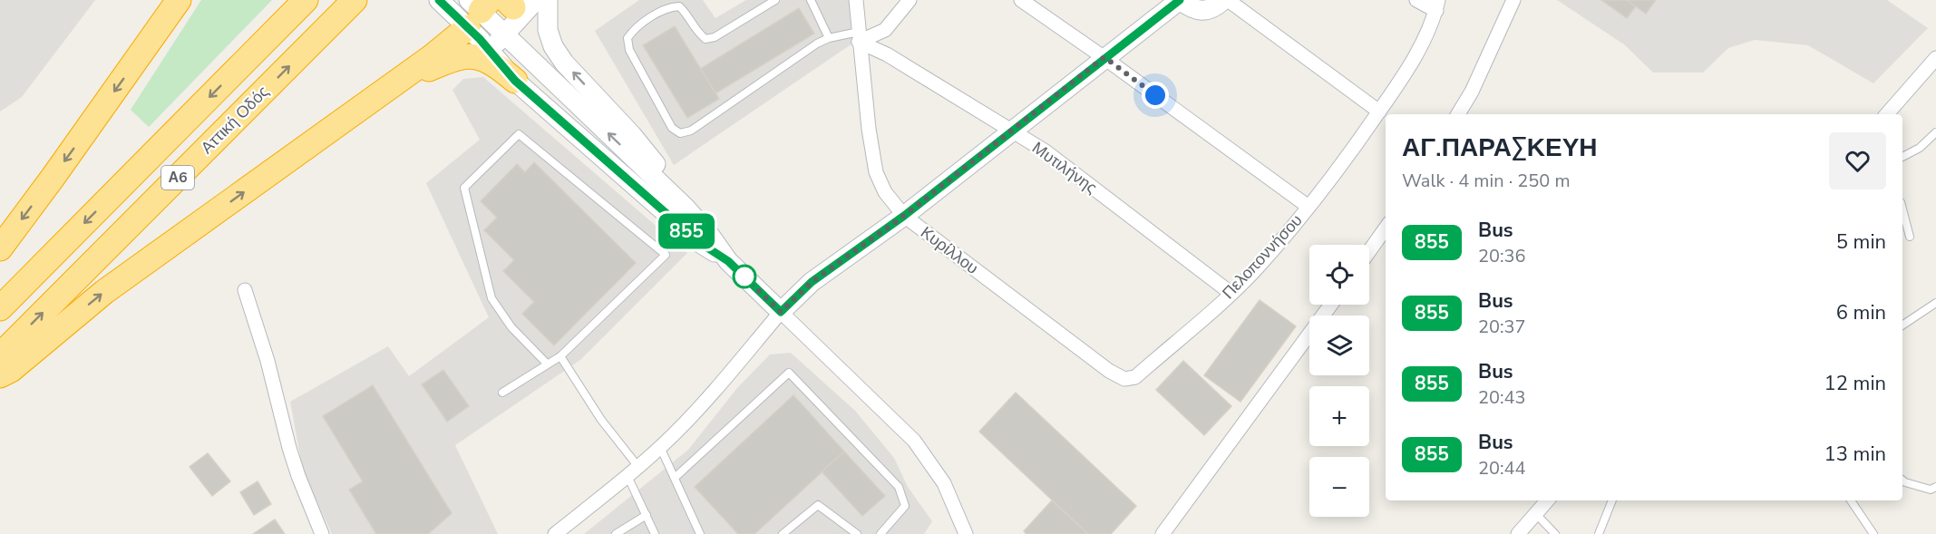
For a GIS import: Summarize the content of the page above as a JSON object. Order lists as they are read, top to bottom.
{
  "streets": {
    "highway": ["Αττική Οδός", "Α6"],
    "street": ["Μυτιλήνης", "Κυρίλλου", "Πελοποννήσου"]
  },
  "crossings": [
    ["Μυτιλήνης", "Κυρίλλου"],
    ["Μυτιλήνης", "Πελοποννήσου"],
    ["Κυρίλλου", "Πελοποννήσου"]
  ],
  "lines": ["bus line 855"],
  "page": {
    "on_map": "855",
    "heading": ["ΑΓ.ΠΑΡΑΣΚΕΥΗ", "Walk · 4 min · 250 m"],
    "list": [
      {
        "mark": "855",
        "name": "Bus",
        "note": "20:36",
        "value": "5 min"
      },
      {
        "mark": "855",
        "name": "Bus",
        "note": "20:37",
        "value": "6 min"
      },
      {
        "mark": "855",
        "name": "Bus",
        "note": "20:43",
        "value": "12 min"
      },
      {
        "mark": "855",
        "name": "Bus",
        "note": "20:44",
        "value": "13 min"
      }
    ],
    "map_buttons": ["+", "−"]
  }
}
